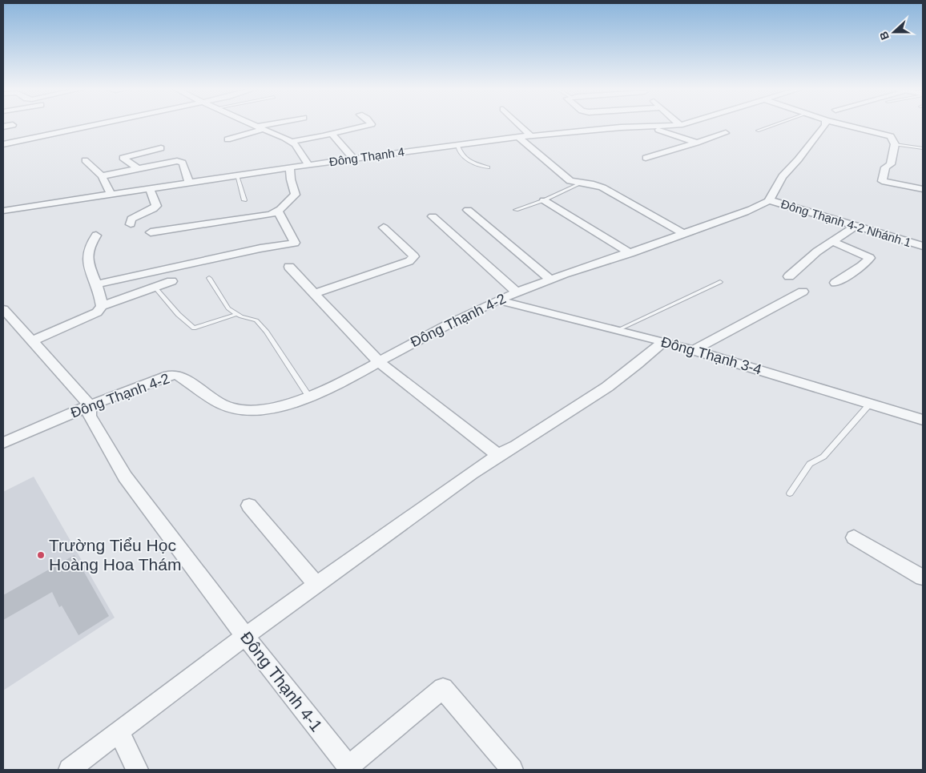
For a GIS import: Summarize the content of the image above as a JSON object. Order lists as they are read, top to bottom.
{
  "streets": {
    "street": [
      "Đông Thạnh 4",
      "Đông Thạnh 4-2 Nhánh 1",
      "Đông Thạnh 4-2",
      "Đông Thạnh 3-4",
      "Đông Thạnh 4-1"
    ]
  },
  "crossings": [
    ["Đông Thạnh 4-2 Nhánh 1", "Đông Thạnh 4-2"],
    ["Đông Thạnh 4-2", "Đông Thạnh 3-4"],
    ["Đông Thạnh 4-2", "Đông Thạnh 4-1"]
  ],
  "places": ["Trường Tiểu Học Hoàng Hoa Thám"],
  "north": "left"
}
